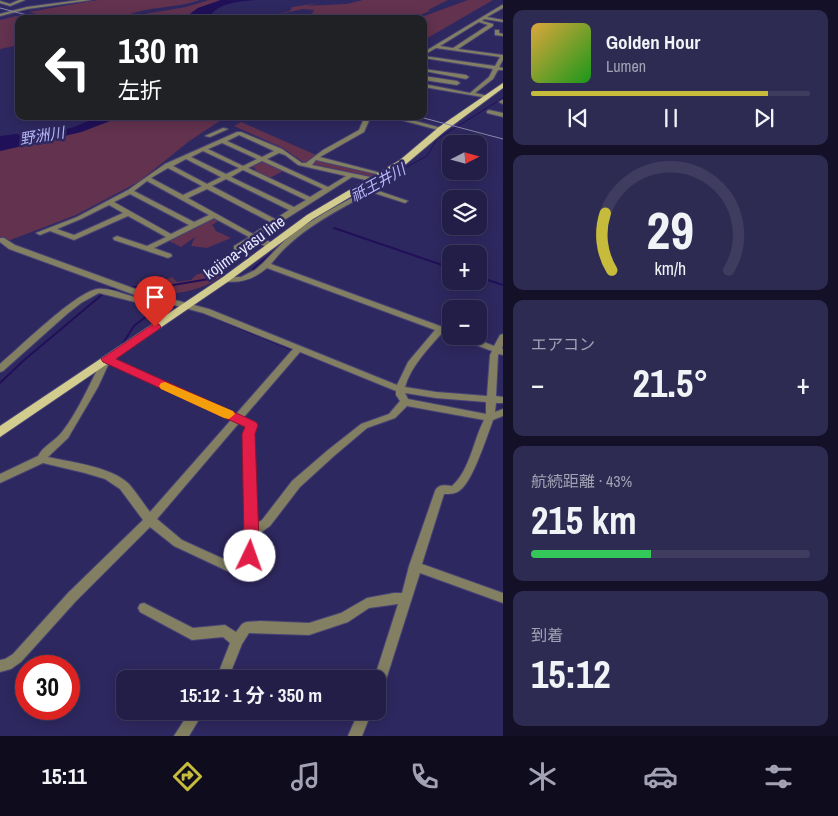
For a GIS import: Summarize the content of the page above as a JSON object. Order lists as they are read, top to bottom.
{
  "streets": {
    "main road": ["kojima-yasu line"]
  },
  "water": ["野洲川", "祇王井川"],
  "north": "right",
  "page": {
    "turn": ["130 m", "左折"],
    "song": ["Golden Hour", "Lumen"],
    "map_buttons": ["+", "−"],
    "tile": [
      "エアコン",
      ["航続距離 · 43%", "215 km"],
      ["到着", "15:12"]
    ],
    "heat": ["−", "21.5°", "+"],
    "limit": "30",
    "trip": "15:12 · 1 分 · 350 m",
    "tabs": "15:11",
    "gauge": ["29", "km/h"]
  }
}
